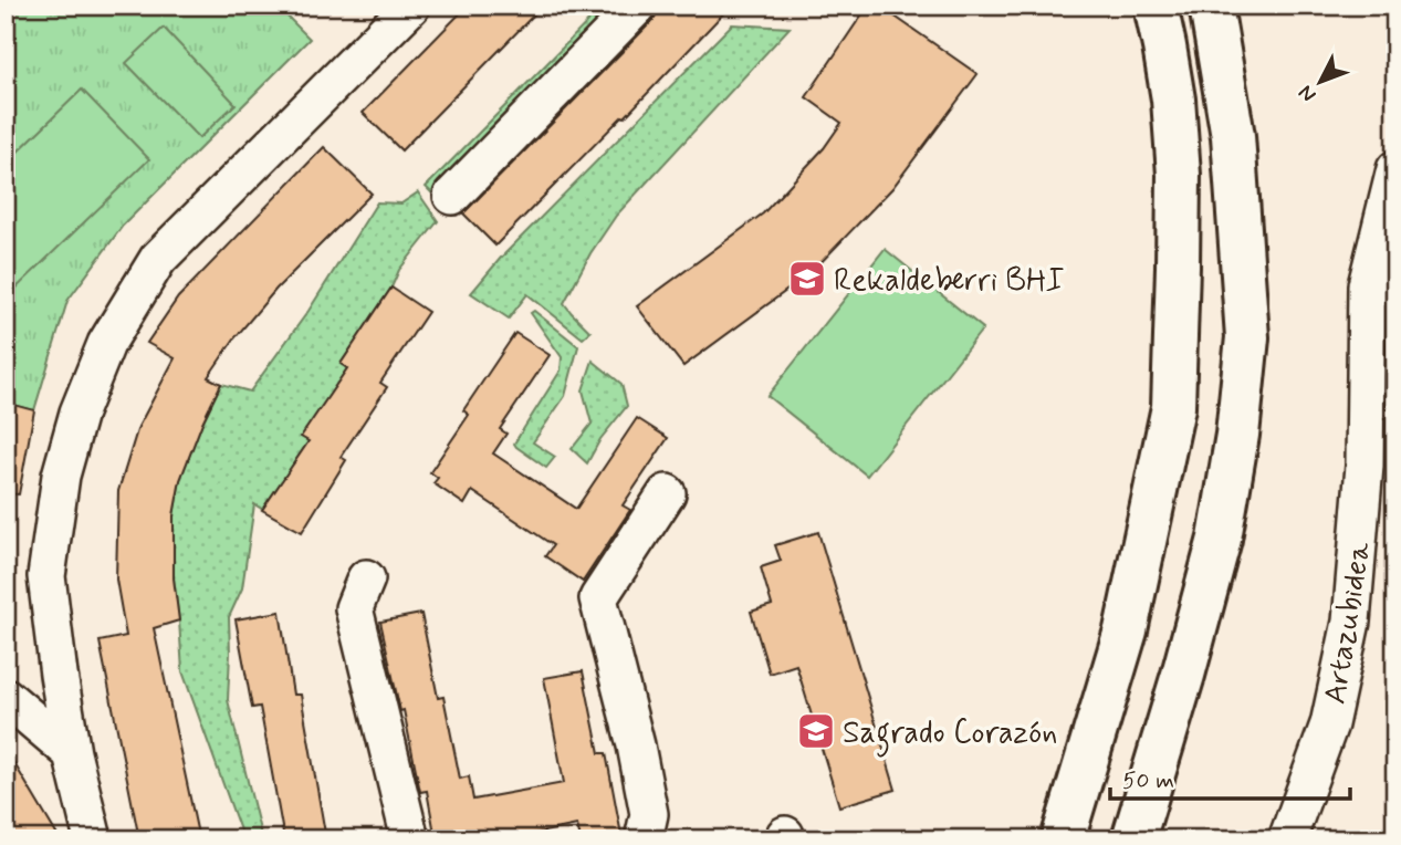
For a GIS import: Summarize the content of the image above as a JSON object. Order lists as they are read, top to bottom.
{
  "streets": {
    "street": ["Artazubidea"]
  },
  "places": {
    "school or university": ["Rekaldeberri BHI", "Sagrado Corazón"]
  },
  "scale_bar": "50 m",
  "north": "bottom left"
}
